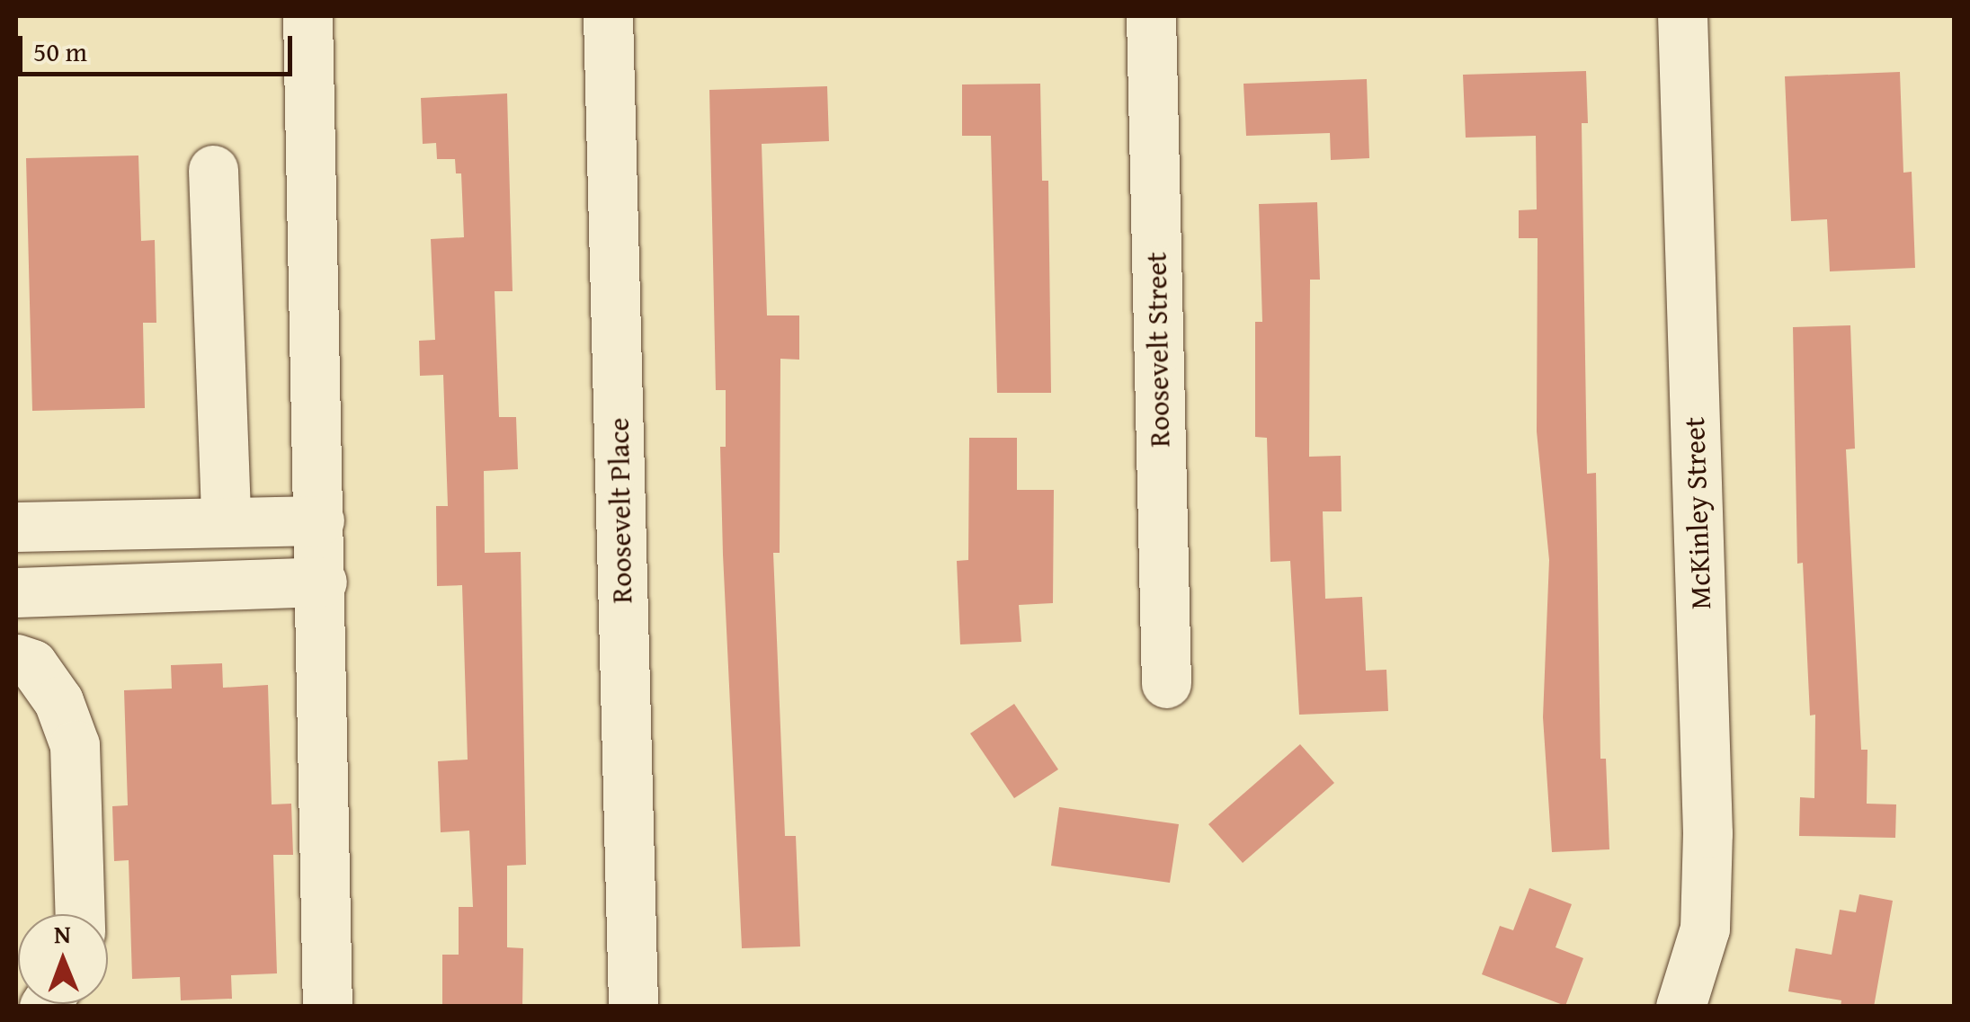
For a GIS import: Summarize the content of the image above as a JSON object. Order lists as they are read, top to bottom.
{
  "streets": {
    "street": ["Roosevelt Street", "Roosevelt Place", "McKinley Street"]
  },
  "scale_bar": "50 m",
  "north": "top"
}
